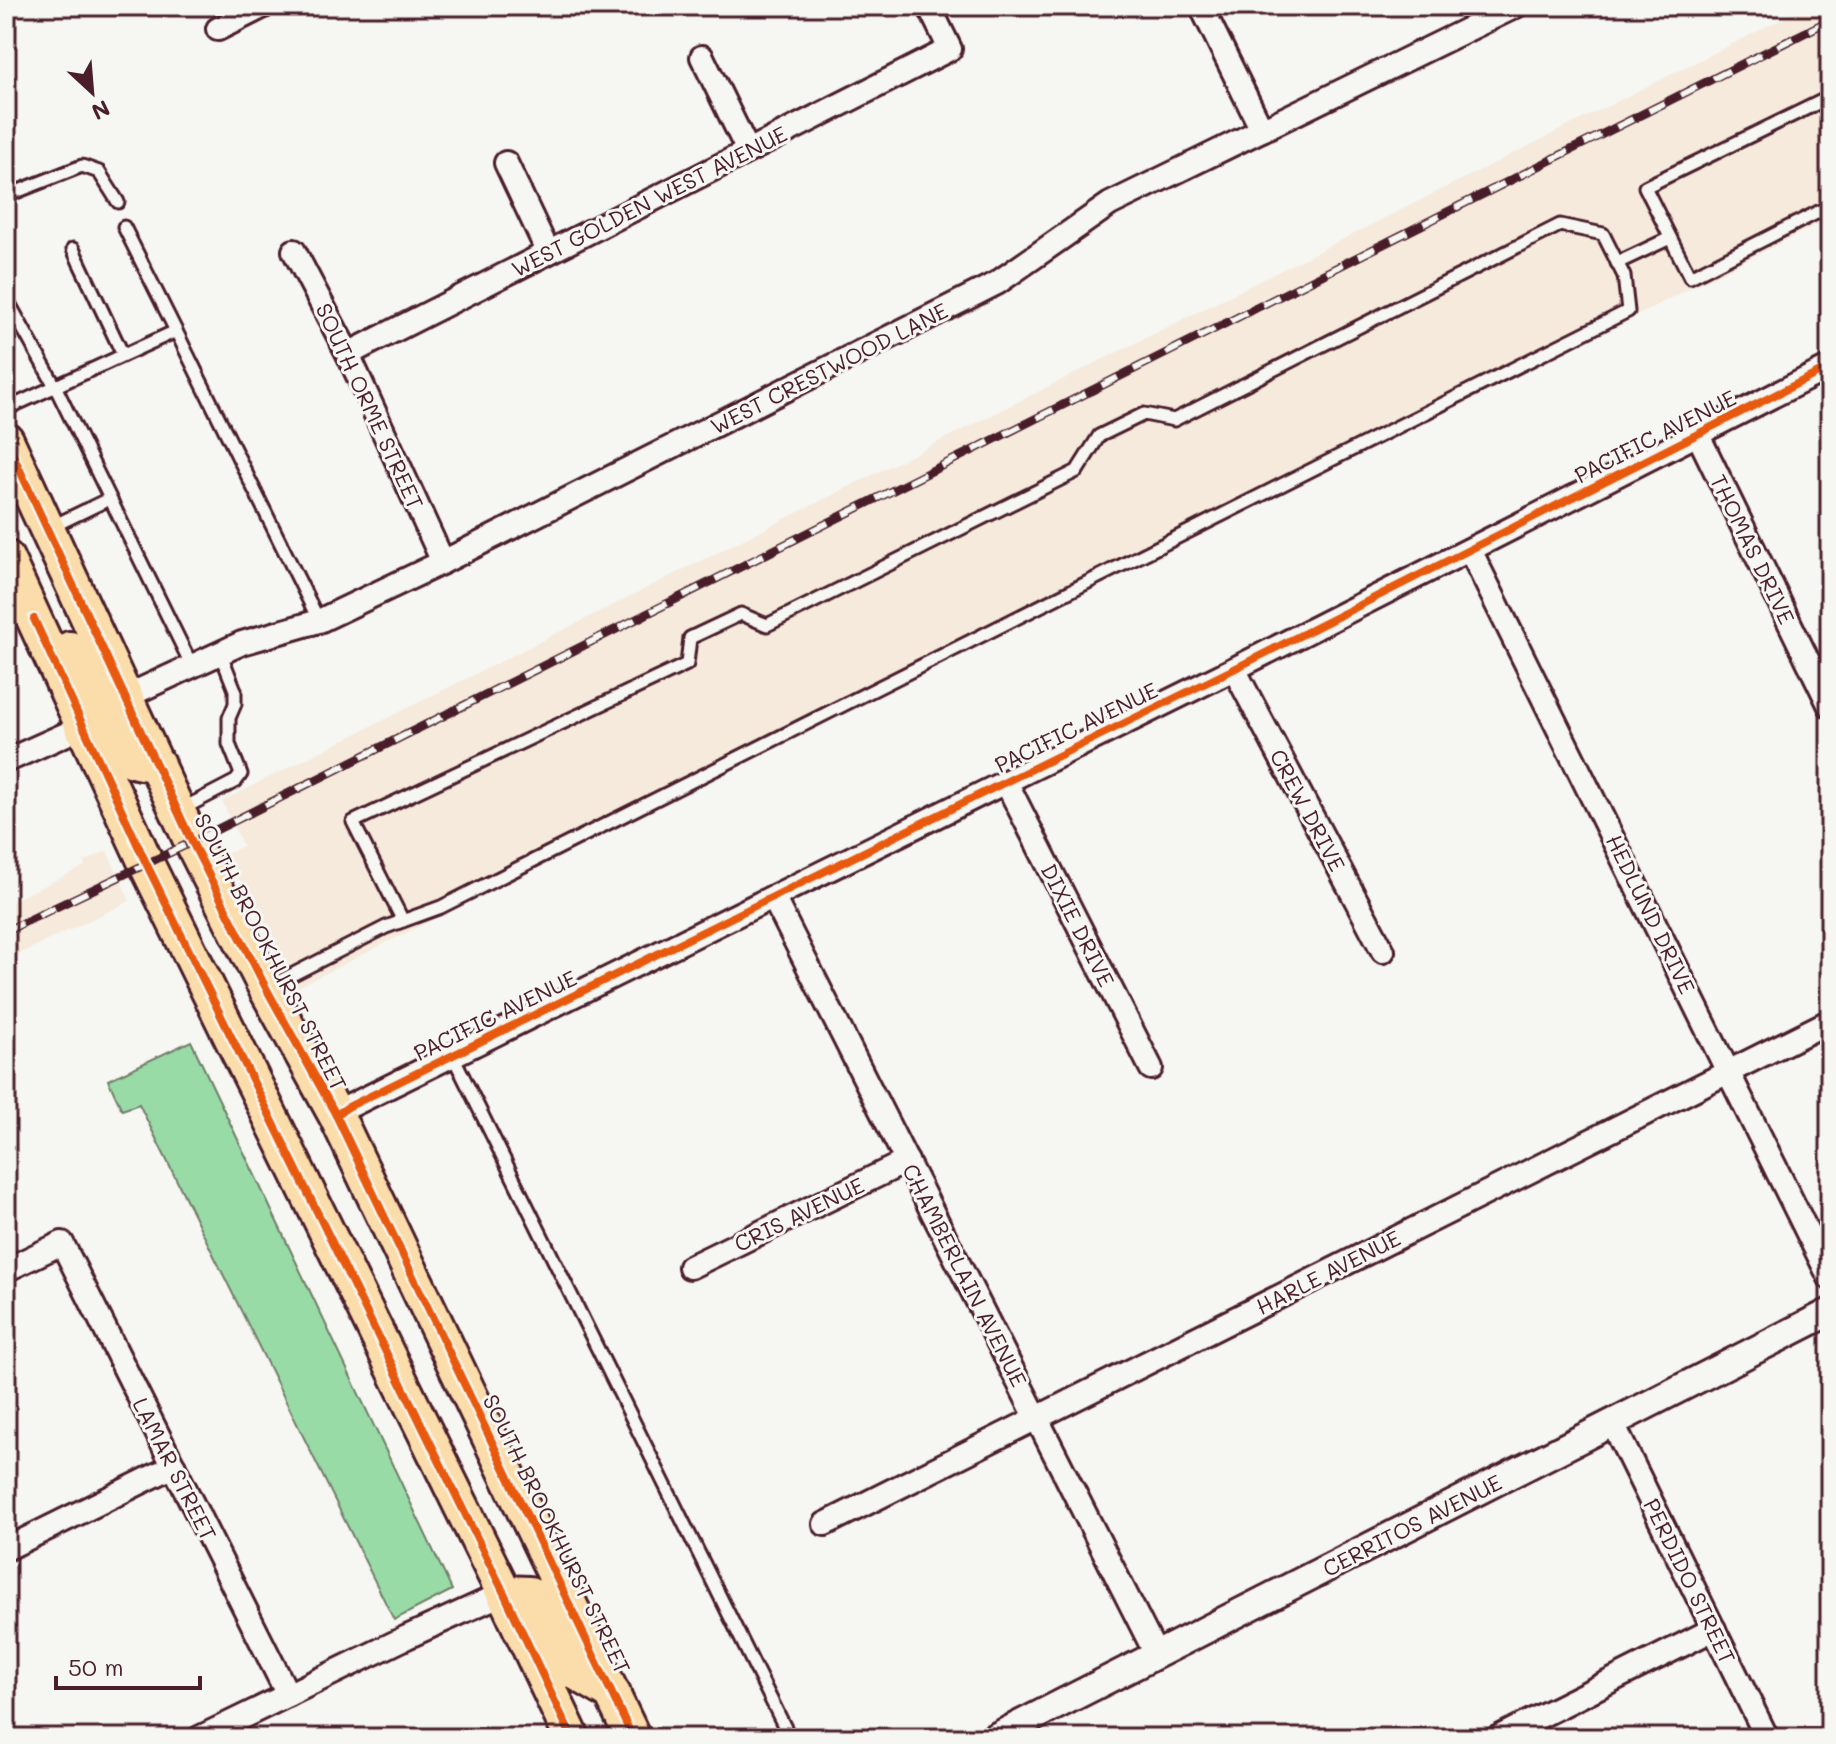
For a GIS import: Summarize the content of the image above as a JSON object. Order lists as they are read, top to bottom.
{
  "streets": {
    "main road": ["SOUTH BROOKHURST STREET"],
    "street": [
      "WEST GOLDEN WEST AVENUE",
      "WEST CRESTWOOD LANE",
      "SOUTH ORME STREET",
      "PACIFIC AVENUE",
      "THOMAS DRIVE",
      "CREW DRIVE",
      "HEDLUND DRIVE",
      "DIXIE DRIVE",
      "CRIS AVENUE",
      "HARLE AVENUE",
      "CHAMBERLAIN AVENUE",
      "LAMAR STREET",
      "CERRITOS AVENUE",
      "PERDIDO STREET"
    ]
  },
  "crossings": [
    ["WEST GOLDEN WEST AVENUE", "SOUTH ORME STREET"],
    ["WEST CRESTWOOD LANE", "SOUTH ORME STREET"],
    ["WEST CRESTWOOD LANE", "SOUTH BROOKHURST STREET"],
    ["PACIFIC AVENUE", "THOMAS DRIVE"],
    ["PACIFIC AVENUE", "CREW DRIVE"],
    ["PACIFIC AVENUE", "HEDLUND DRIVE"],
    ["PACIFIC AVENUE", "DIXIE DRIVE"],
    ["PACIFIC AVENUE", "SOUTH BROOKHURST STREET"],
    ["PACIFIC AVENUE", "CHAMBERLAIN AVENUE"],
    ["HEDLUND DRIVE", "HARLE AVENUE"],
    ["CRIS AVENUE", "CHAMBERLAIN AVENUE"],
    ["HARLE AVENUE", "CHAMBERLAIN AVENUE"],
    ["CHAMBERLAIN AVENUE", "CERRITOS AVENUE"],
    ["CERRITOS AVENUE", "PERDIDO STREET"]
  ],
  "scale_bar": "50 m",
  "north": "bottom right"
}
